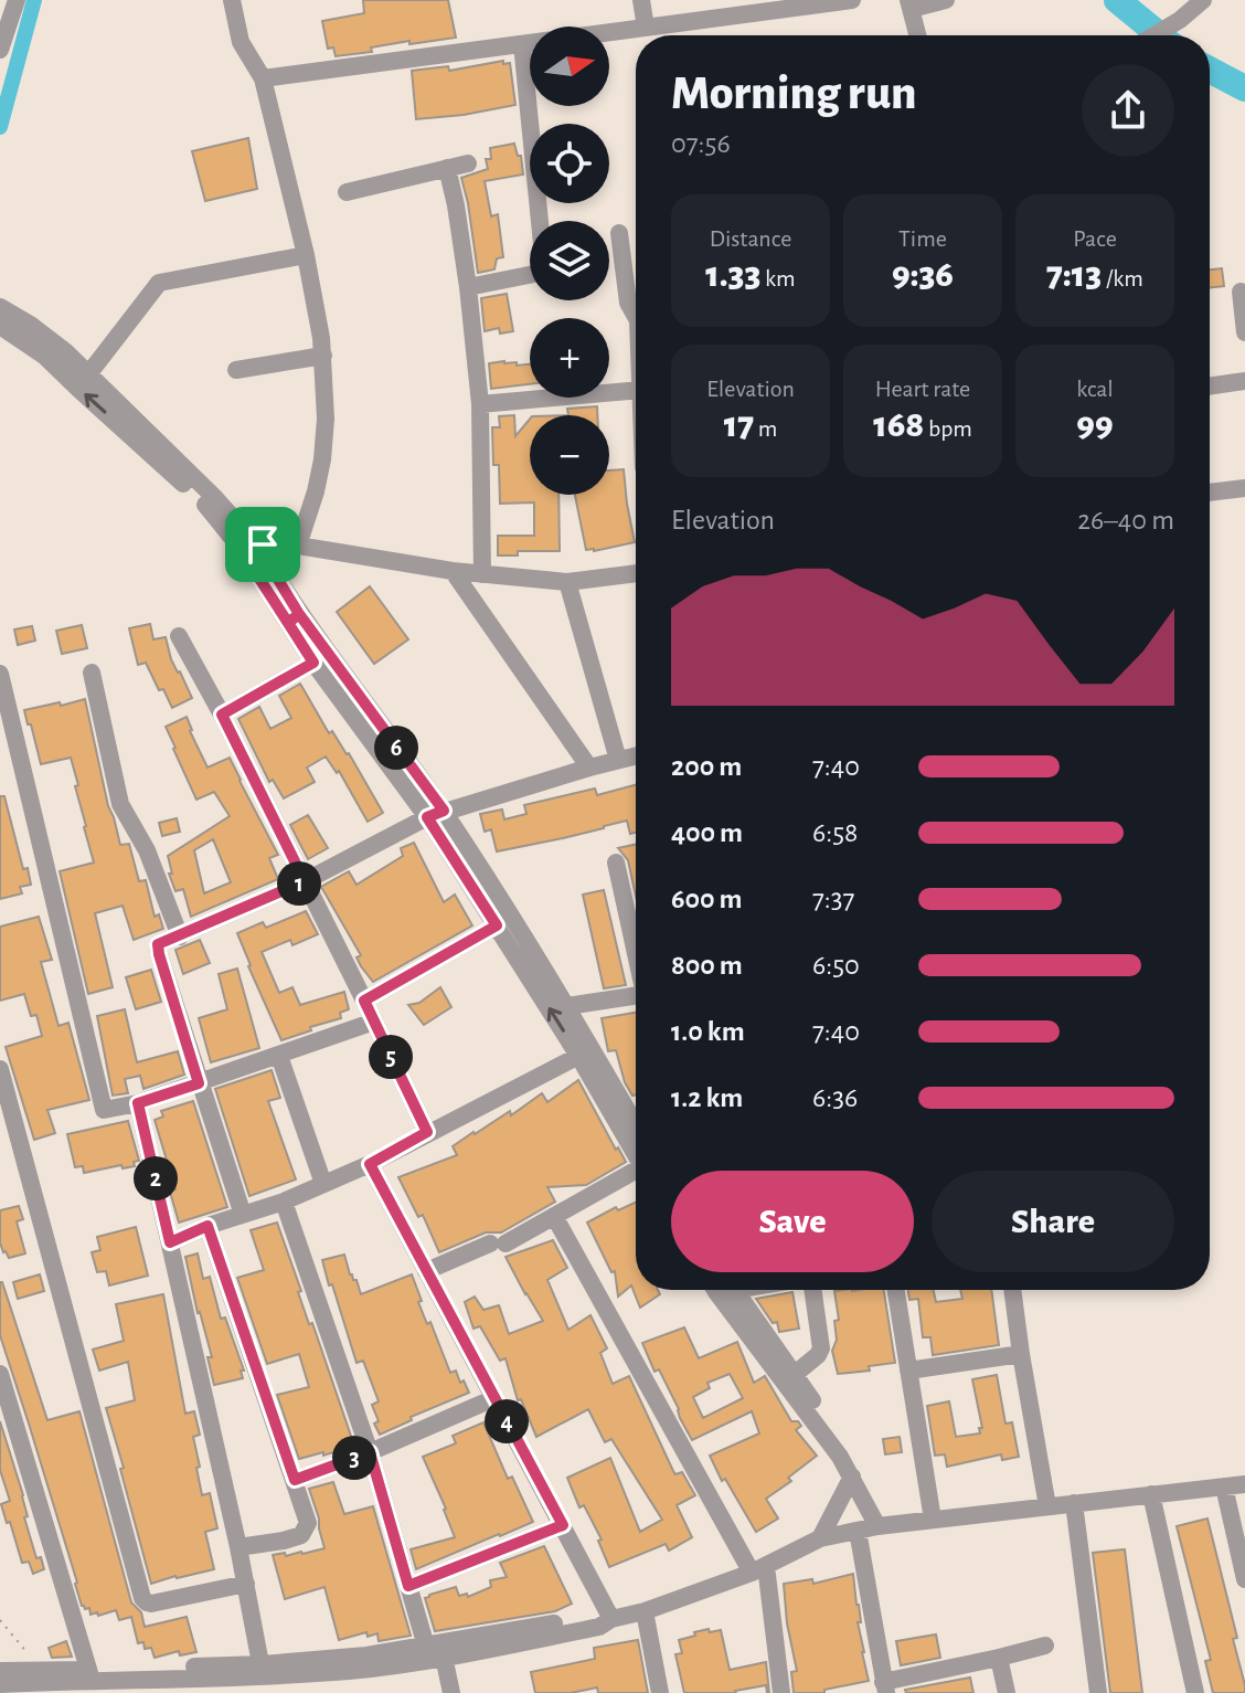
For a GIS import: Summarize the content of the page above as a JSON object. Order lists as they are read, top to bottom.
{
  "north": "right",
  "page": {
    "map_buttons": ["+", "−"],
    "heading": ["Morning run", "07:56"],
    "stats": [
      ["Distance", "1.33 km"],
      ["Time", "9:36"],
      ["Pace", "7:13 /km"],
      ["Elevation", "17 m"],
      ["Heart rate", "168 bpm"],
      ["kcal", "99"]
    ],
    "chart": ["Elevation", "26–40 m"],
    "pins": [
      "6",
      "1",
      "5",
      "2",
      "4",
      "3"
    ],
    "list": [
      {
        "name": "200 m",
        "note": "7:40"
      },
      {
        "name": "400 m",
        "note": "6:58"
      },
      {
        "name": "600 m",
        "note": "7:37"
      },
      {
        "name": "800 m",
        "note": "6:50"
      },
      {
        "name": "1.0 km",
        "note": "7:40"
      },
      {
        "name": "1.2 km",
        "note": "6:36"
      }
    ],
    "buttons": ["Save", "Share"]
  }
}
